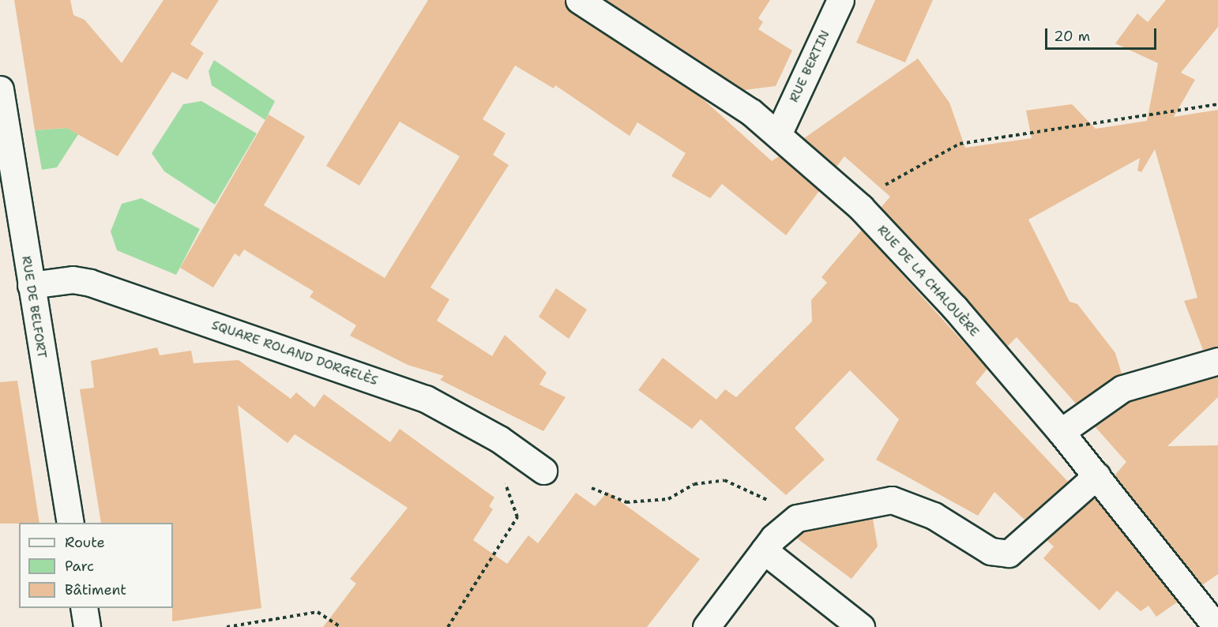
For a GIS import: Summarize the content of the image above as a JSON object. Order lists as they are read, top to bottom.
{
  "streets": {
    "street": [
      "RUE BERTIN",
      "RUE DE LA CHALOUÈRE",
      "RUE DE BELFORT",
      "SQUARE ROLAND DORGELÈS"
    ]
  },
  "crossings": [
    ["RUE BERTIN", "RUE DE LA CHALOUÈRE"],
    ["RUE DE BELFORT", "SQUARE ROLAND DORGELÈS"]
  ],
  "legend": ["Route", "Parc", "Bâtiment"],
  "scale_bar": "20 m"
}
